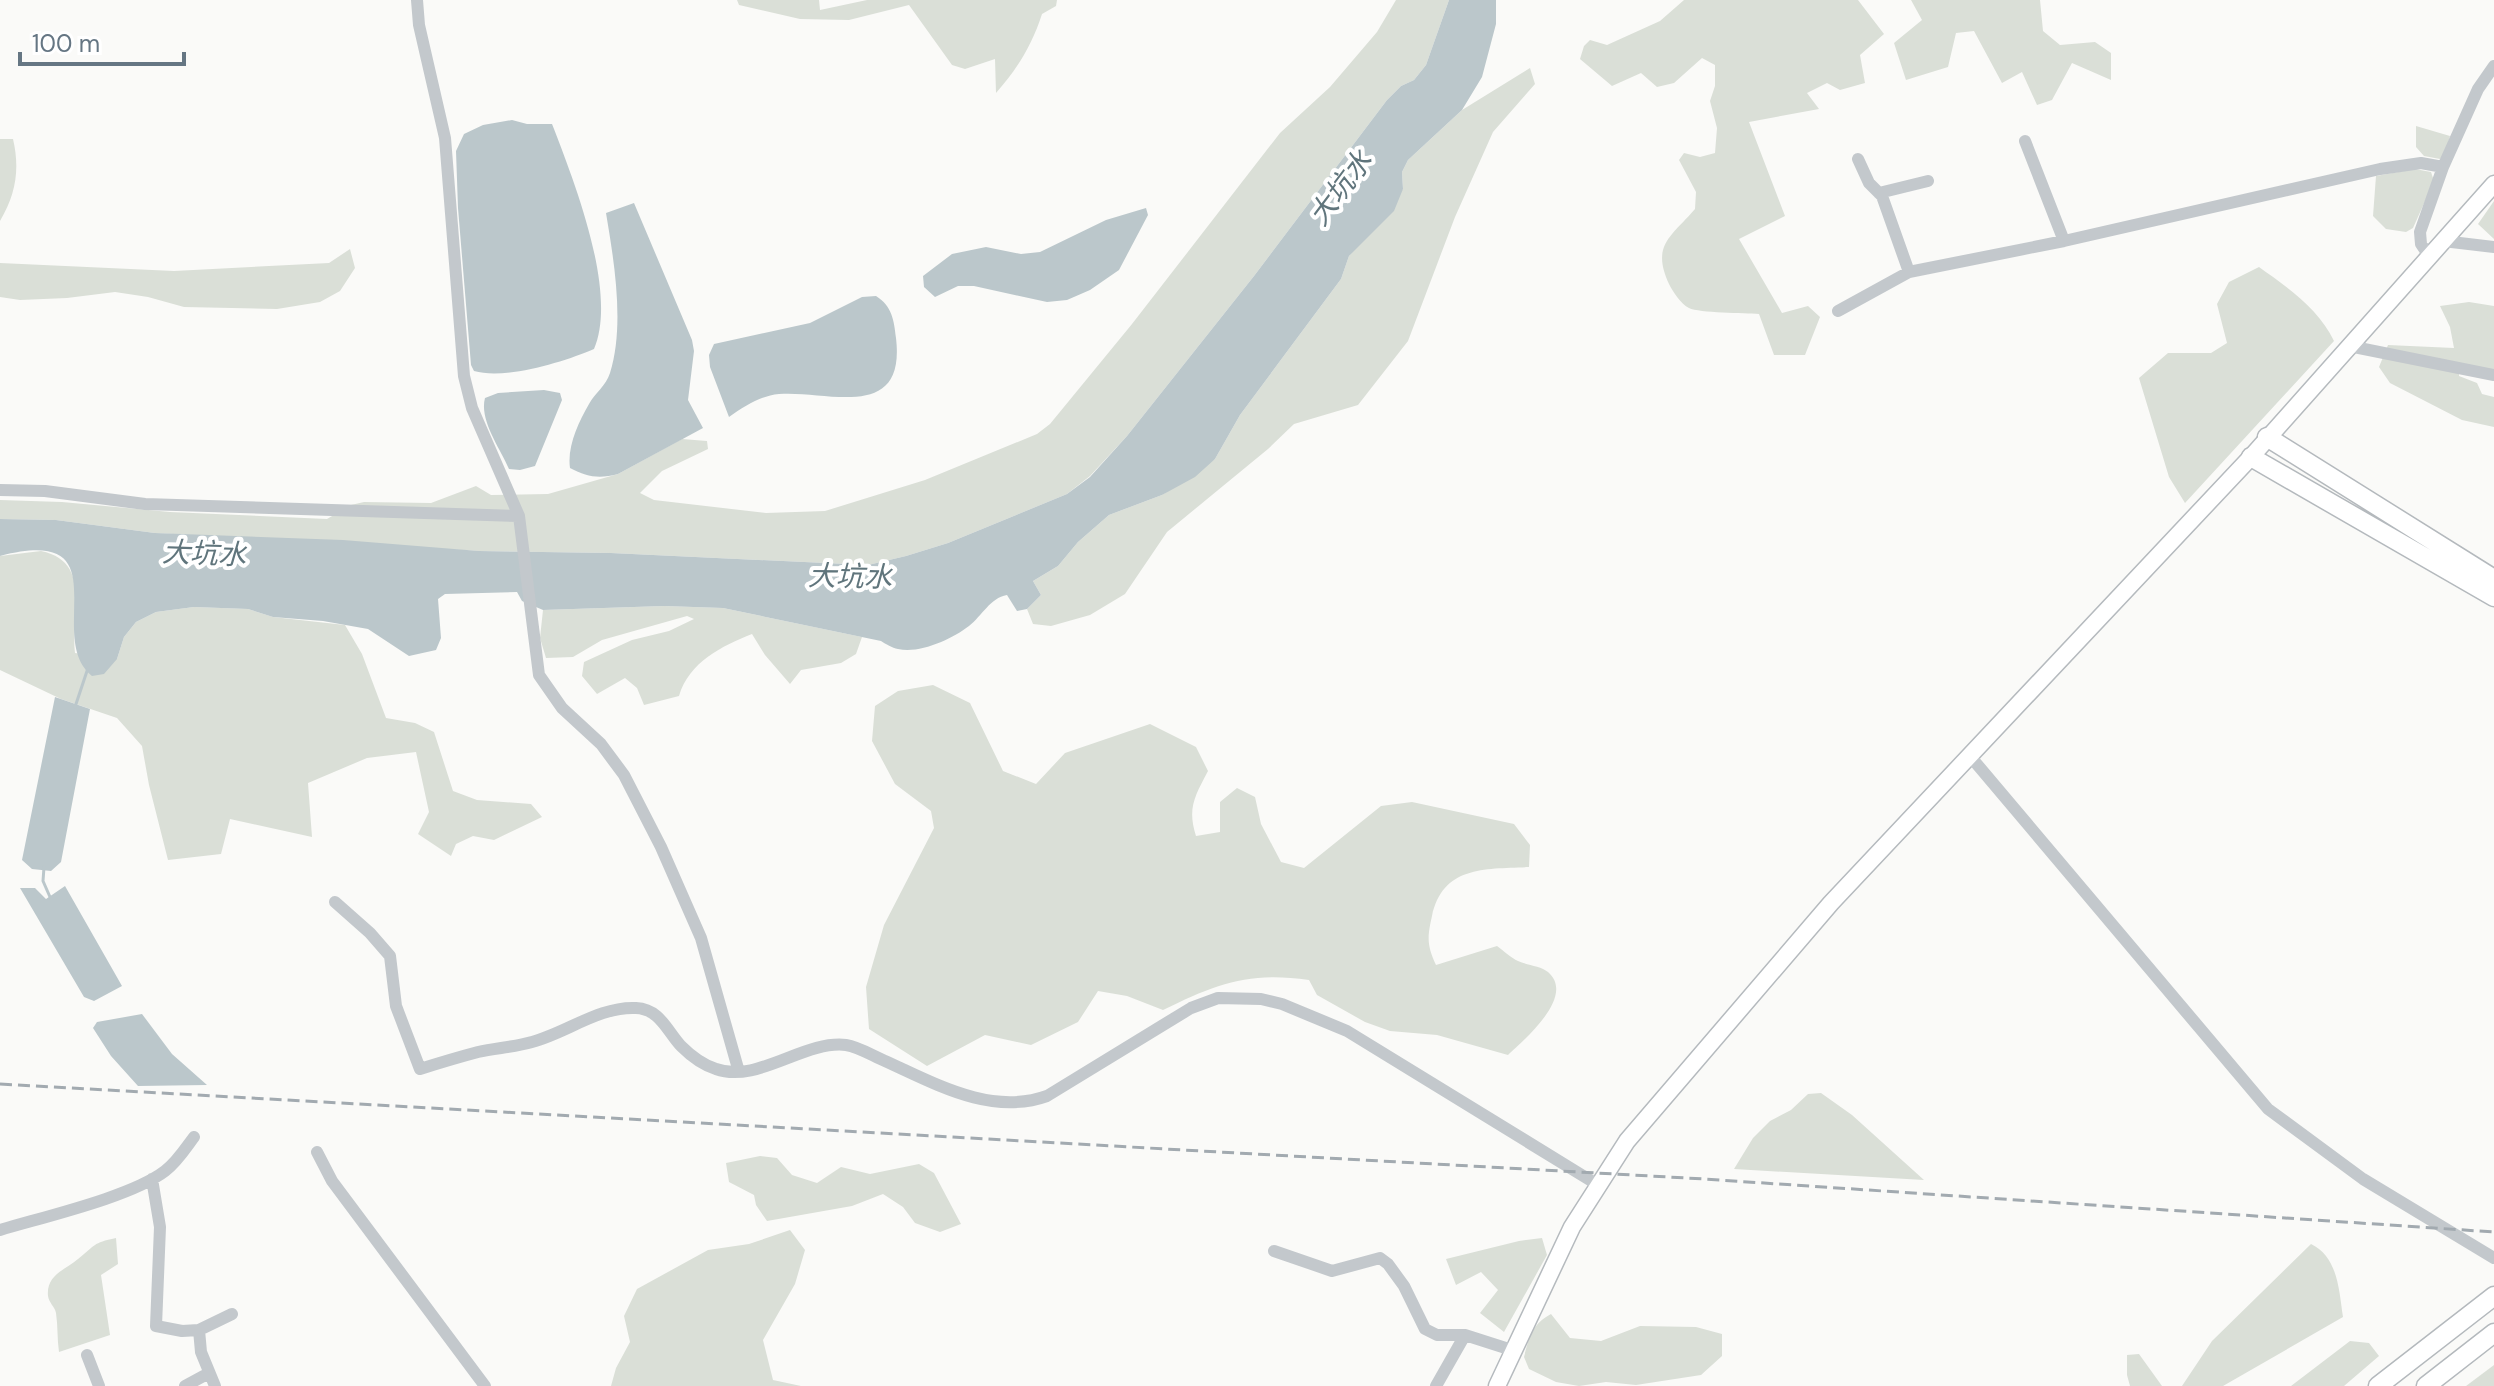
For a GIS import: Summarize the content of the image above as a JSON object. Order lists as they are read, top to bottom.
{
  "water": ["大坑水"],
  "scale_bar": "100 m"
}
